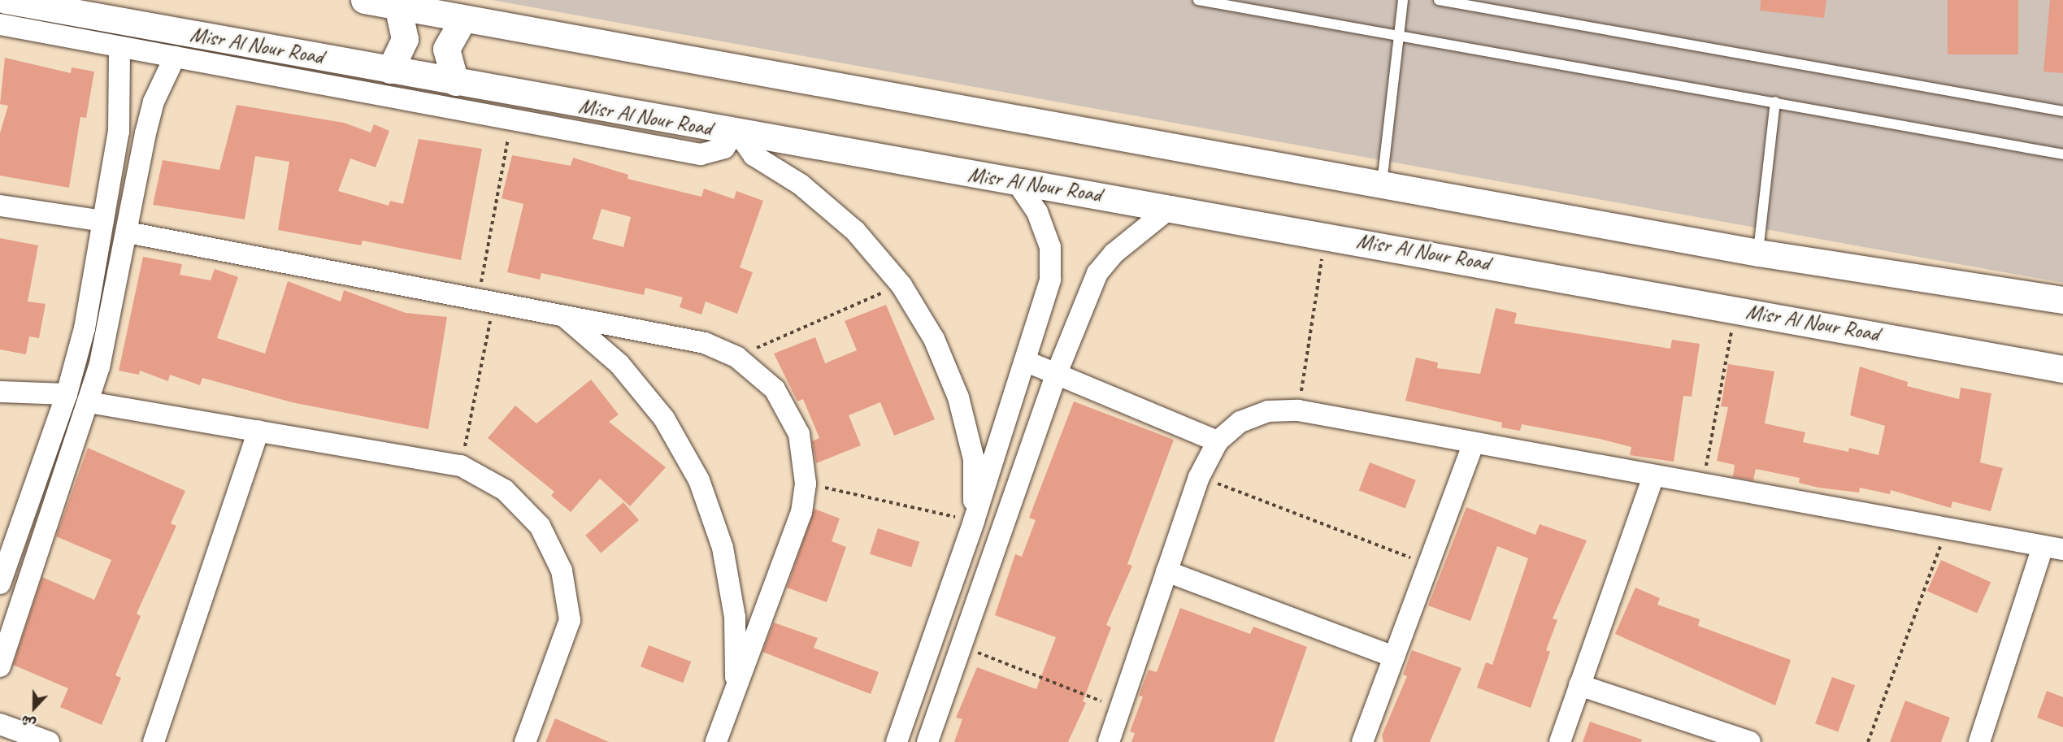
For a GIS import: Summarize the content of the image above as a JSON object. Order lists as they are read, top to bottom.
{
  "streets": {
    "street": ["Misr Al Nour Road"]
  },
  "north": "bottom"
}
